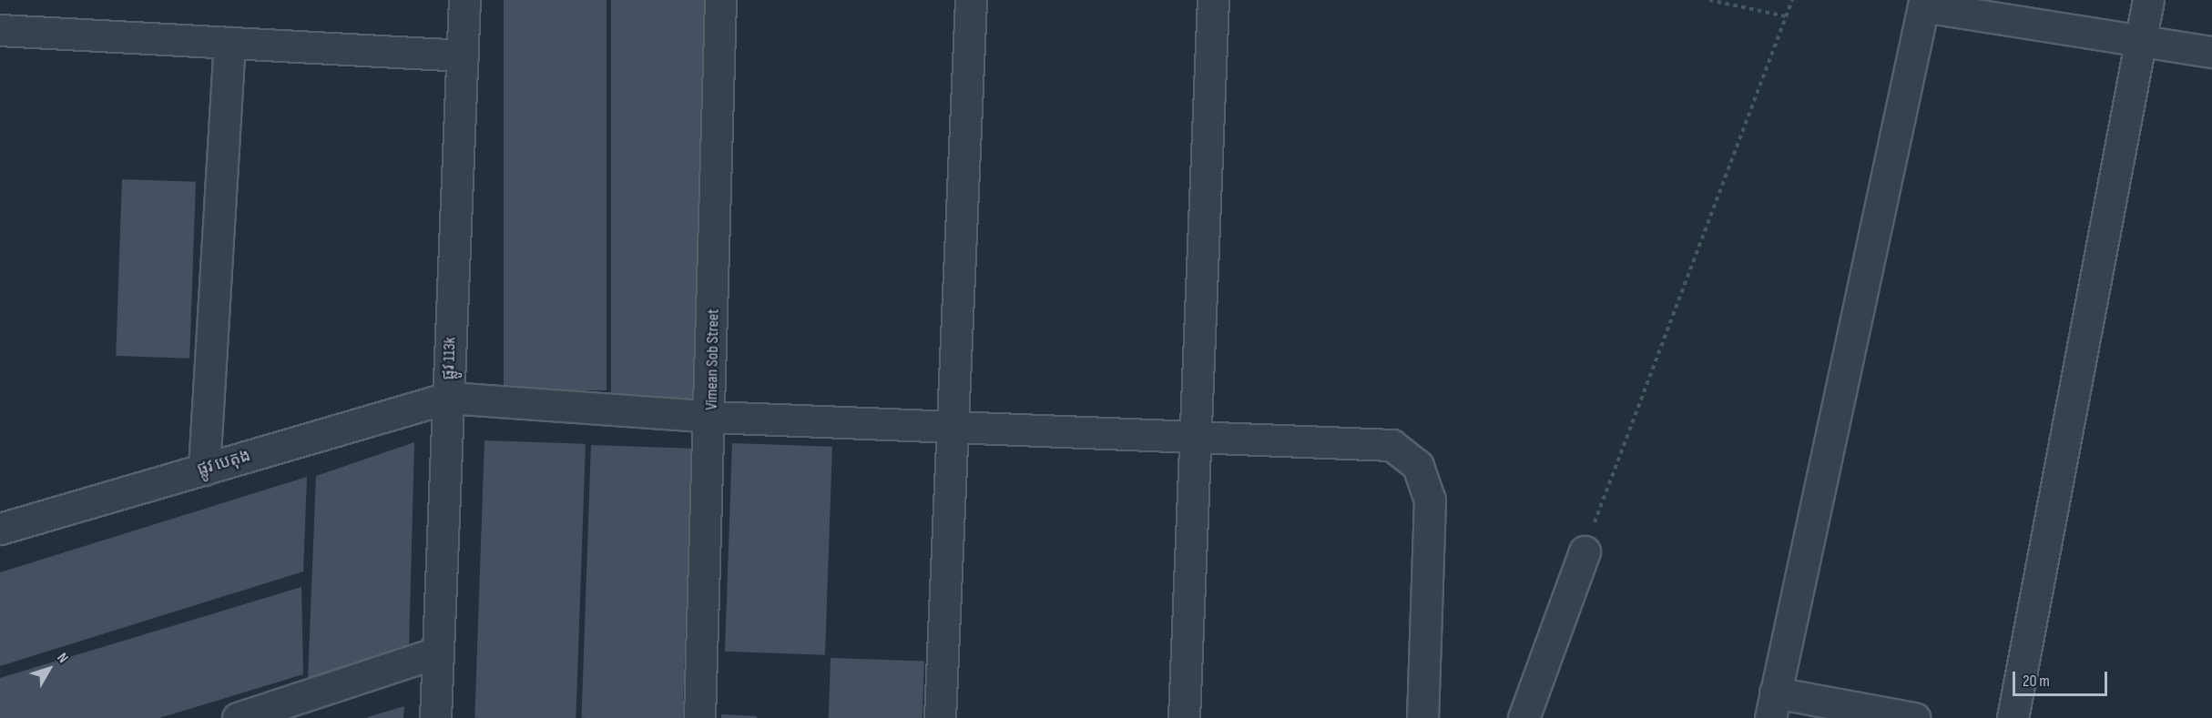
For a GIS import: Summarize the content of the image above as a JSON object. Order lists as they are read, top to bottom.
{
  "streets": {
    "street": ["ផ្លូវ 113k", "Vimean Sob Street", "ផ្លូវ បេតុង"]
  },
  "crossings": [
    ["ផ្លូវ 113k", "ផ្លូវ បេតុង"]
  ],
  "scale_bar": "20 m",
  "north": "top right"
}
